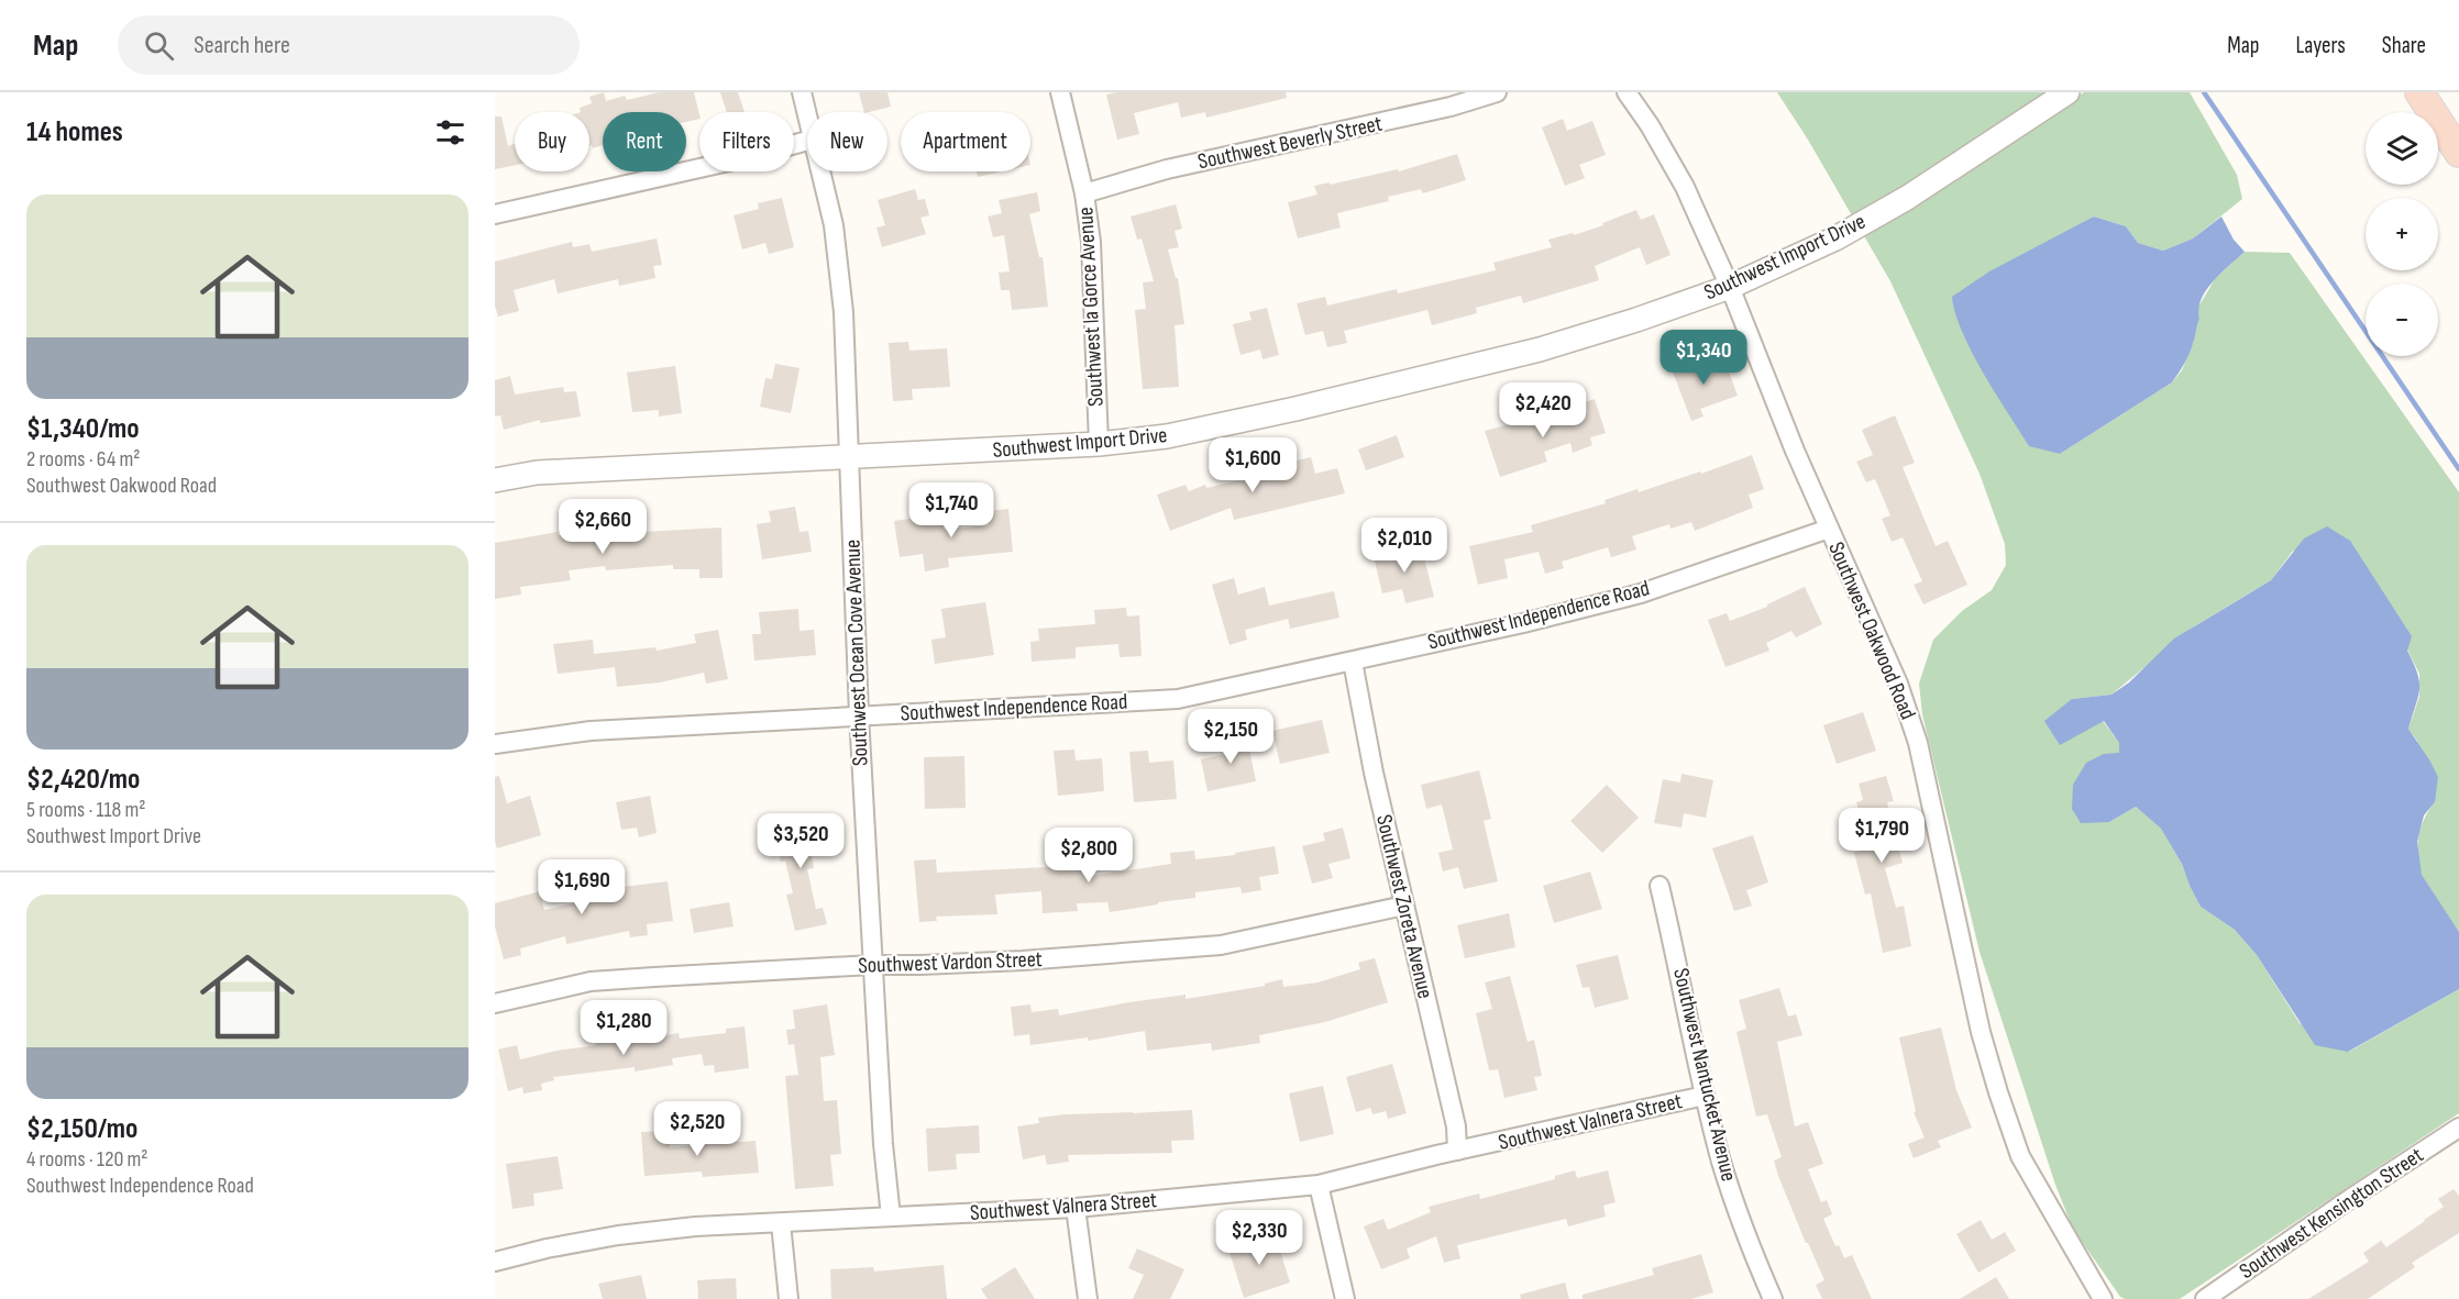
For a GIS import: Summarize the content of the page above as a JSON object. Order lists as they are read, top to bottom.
{
  "streets": {
    "street": [
      "Southwest Beverly Street",
      "Southwest Import Drive",
      "Southwest la Gorce Avenue",
      "Southwest Independence Road",
      "Southwest Oakwood Road",
      "Southwest Ocean Cove Avenue",
      "Southwest Zoreta Avenue",
      "Southwest Vardon Street",
      "Southwest Nantucket Avenue",
      "Southwest Valnera Street",
      "Southwest Kensington Street"
    ]
  },
  "crossings": [
    ["Southwest Beverly Street", "Southwest la Gorce Avenue"],
    ["Southwest Import Drive", "Southwest la Gorce Avenue"],
    ["Southwest Import Drive", "Southwest Oakwood Road"],
    ["Southwest Import Drive", "Southwest Ocean Cove Avenue"],
    ["Southwest Independence Road", "Southwest Oakwood Road"],
    ["Southwest Independence Road", "Southwest Ocean Cove Avenue"],
    ["Southwest Independence Road", "Southwest Zoreta Avenue"],
    ["Southwest Ocean Cove Avenue", "Southwest Vardon Street"],
    ["Southwest Ocean Cove Avenue", "Southwest Valnera Street"],
    ["Southwest Zoreta Avenue", "Southwest Vardon Street"],
    ["Southwest Zoreta Avenue", "Southwest Valnera Street"],
    ["Southwest Nantucket Avenue", "Southwest Valnera Street"]
  ],
  "page": {
    "header": "Map",
    "search": "Search here",
    "nav": ["Map", "Layers", "Share"],
    "heading": "14 homes",
    "map_buttons": ["+", "−"],
    "chip": [
      "Buy",
      "Rent",
      "Filters",
      "New",
      "Apartment"
    ],
    "list": [
      {
        "name": "$1,340/mo",
        "note": "2 rooms · 64 m² · Southwest Oakwood Road"
      },
      {
        "name": "$2,420/mo",
        "note": "5 rooms · 118 m² · Southwest Import Drive"
      },
      {
        "name": "$2,150/mo",
        "note": "4 rooms · 120 m² · Southwest Independence Road"
      }
    ],
    "price": [
      "$1,340",
      "$2,420",
      "$1,600",
      "$1,740",
      "$2,660",
      "$2,010",
      "$2,150",
      "$1,790",
      "$3,520",
      "$2,800",
      "$1,690",
      "$1,280",
      "$2,520",
      "$2,330"
    ]
  }
}
